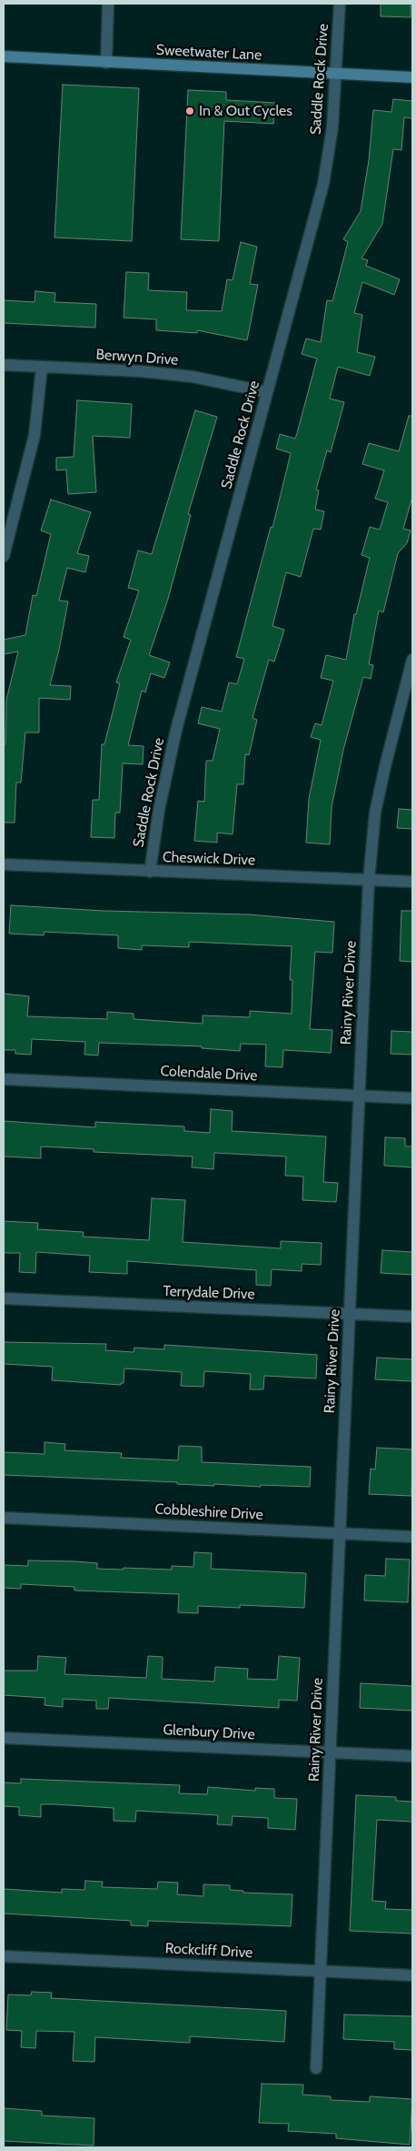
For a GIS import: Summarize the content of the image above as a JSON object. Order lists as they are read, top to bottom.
{
  "streets": {
    "street": [
      "Sweetwater Lane",
      "Saddle Rock Drive",
      "Berwyn Drive",
      "Cheswick Drive",
      "Rainy River Drive",
      "Colendale Drive",
      "Terrydale Drive",
      "Cobbleshire Drive",
      "Glenbury Drive",
      "Rockcliff Drive"
    ]
  },
  "crossings": [
    ["Sweetwater Lane", "Saddle Rock Drive"],
    ["Saddle Rock Drive", "Berwyn Drive"],
    ["Saddle Rock Drive", "Cheswick Drive"],
    ["Cheswick Drive", "Rainy River Drive"],
    ["Rainy River Drive", "Colendale Drive"],
    ["Rainy River Drive", "Terrydale Drive"],
    ["Rainy River Drive", "Cobbleshire Drive"],
    ["Rainy River Drive", "Glenbury Drive"],
    ["Rainy River Drive", "Rockcliff Drive"]
  ],
  "places": ["In & Out Cycles"]
}
